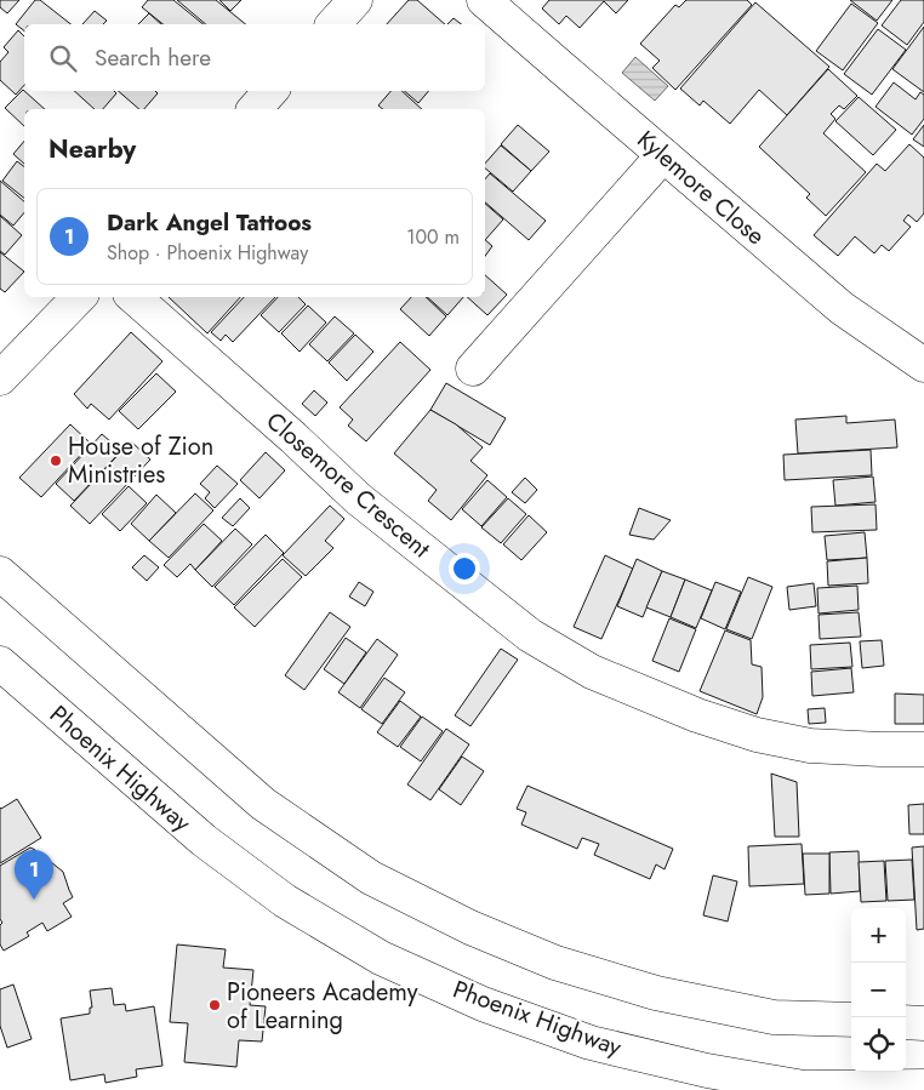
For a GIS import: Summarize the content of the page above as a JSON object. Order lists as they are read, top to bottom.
{
  "streets": {
    "main road": ["Kylemore Close", "Closemore Crescent", "Phoenix Highway"]
  },
  "places": ["House of Zion Ministries", "Pioneers Academy of Learning"],
  "page": {
    "search": "Search here",
    "heading": "Nearby",
    "list": [
      {
        "mark": "1",
        "name": "Dark Angel Tattoos",
        "note": "Shop · Phoenix Highway",
        "value": "100 m"
      }
    ],
    "pins": "1",
    "map_buttons": ["+", "−"]
  }
}
